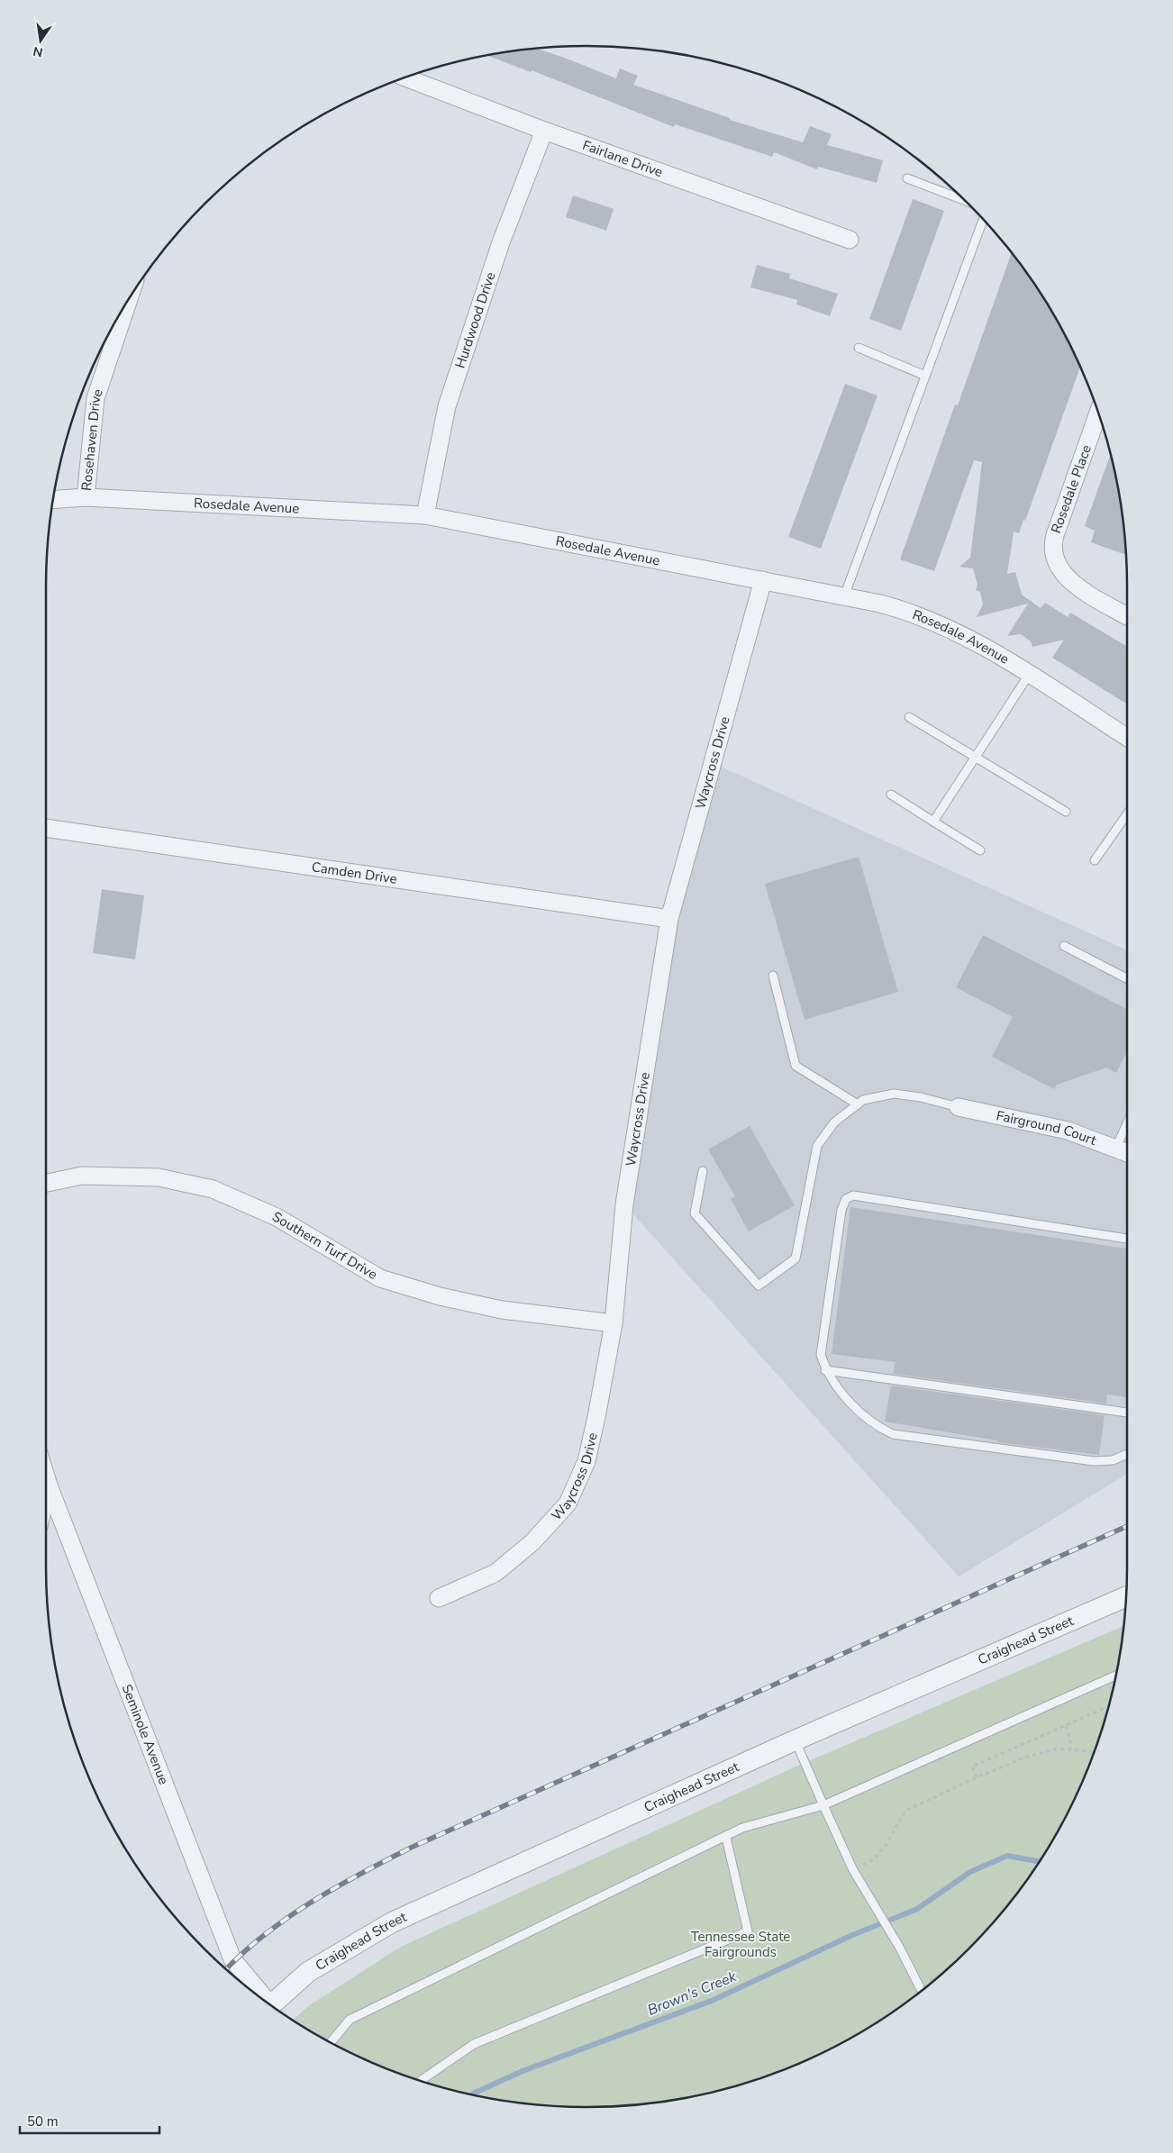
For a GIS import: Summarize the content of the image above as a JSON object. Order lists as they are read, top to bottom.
{
  "streets": {
    "street": [
      "Fairlane Drive",
      "Hurdwood Drive",
      "Rosehaven Drive",
      "Rosedale Place",
      "Rosedale Avenue",
      "Waycross Drive",
      "Camden Drive",
      "Fairground Court",
      "Southern Turf Drive",
      "Craighead Street",
      "Seminole Avenue"
    ]
  },
  "crossings": [
    ["Fairlane Drive", "Hurdwood Drive"],
    ["Hurdwood Drive", "Rosedale Avenue"],
    ["Rosehaven Drive", "Rosedale Avenue"],
    ["Rosedale Avenue", "Waycross Drive"],
    ["Waycross Drive", "Camden Drive"],
    ["Waycross Drive", "Southern Turf Drive"]
  ],
  "water": ["Brown's Creek"],
  "parks": ["Tennessee State Fairgrounds"],
  "scale_bar": "50 m",
  "north": "bottom"
}
